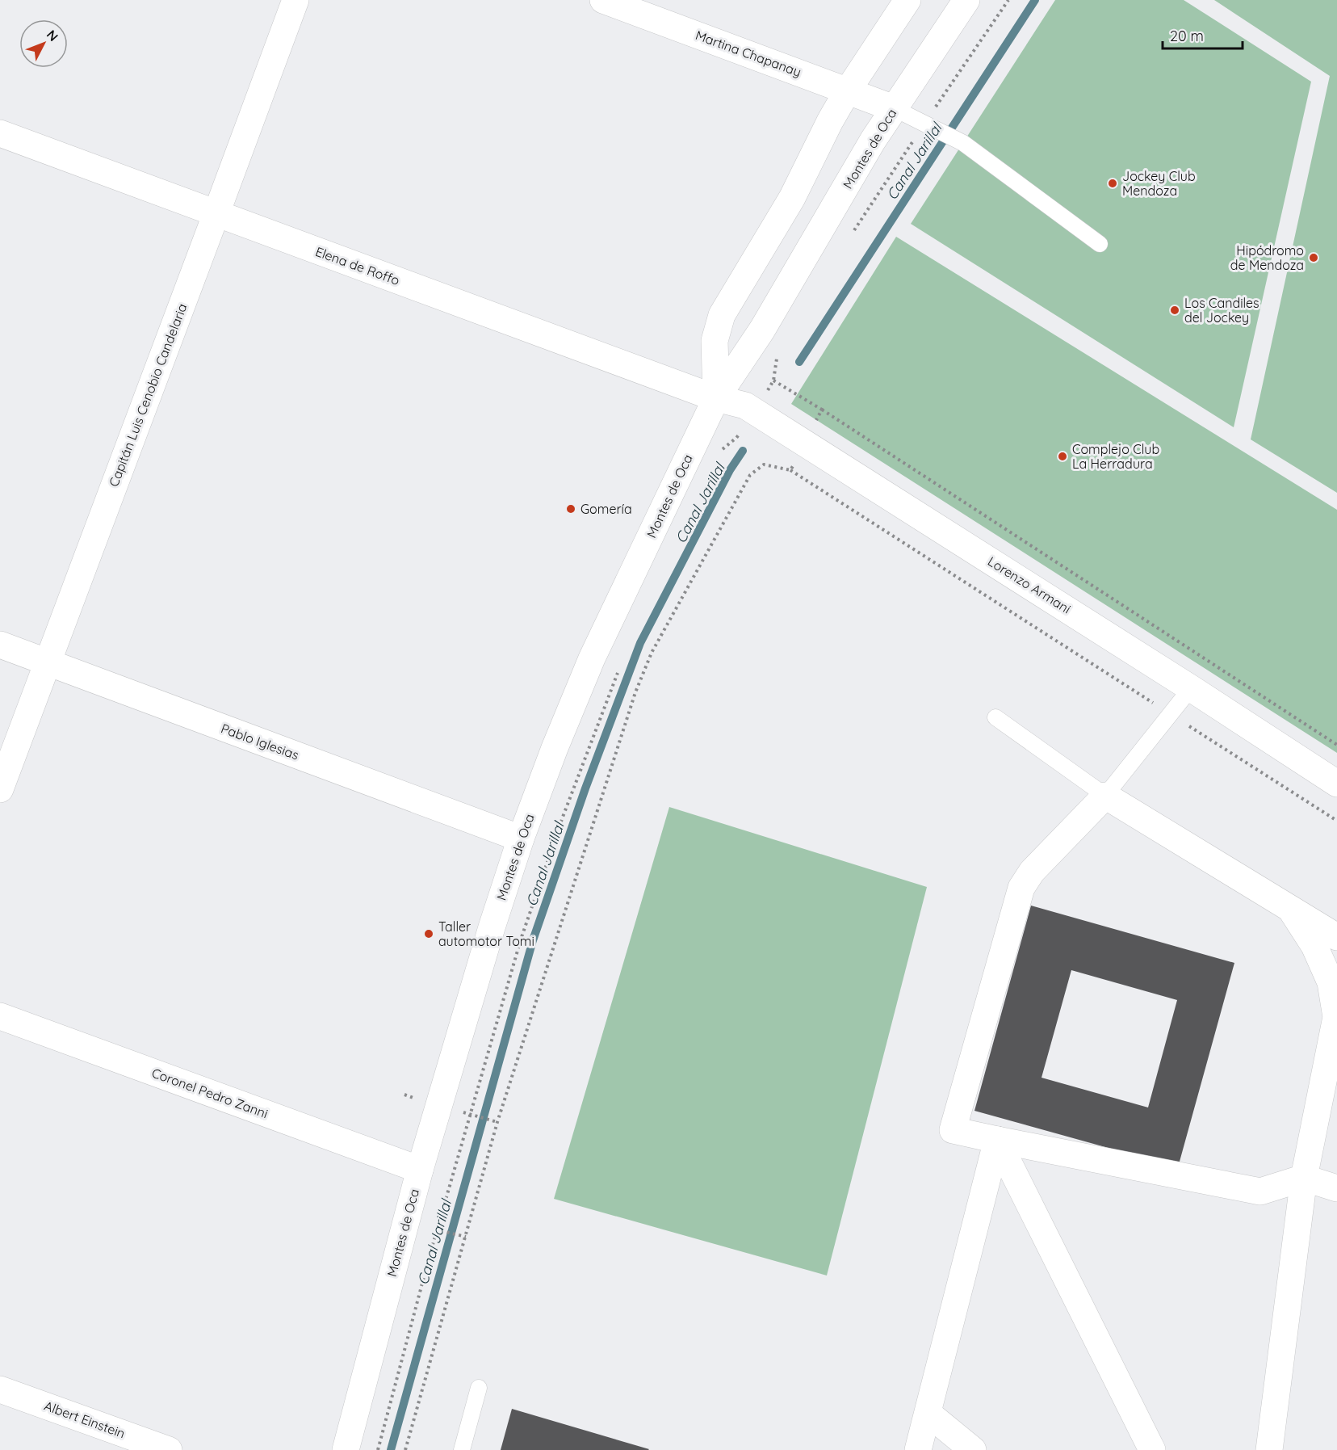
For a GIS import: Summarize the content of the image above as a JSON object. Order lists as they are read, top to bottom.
{
  "streets": {
    "street": [
      "Martina Chapanay",
      "Montes de Oca",
      "Elena de Roffo",
      "Capitán Luis Cenobio Candelaria",
      "Lorenzo Armani",
      "Pablo Iglesias",
      "Coronel Pedro Zanni",
      "Albert Einstein"
    ]
  },
  "crossings": [
    ["Martina Chapanay", "Montes de Oca"],
    ["Montes de Oca", "Elena de Roffo"],
    ["Montes de Oca", "Lorenzo Armani"],
    ["Montes de Oca", "Pablo Iglesias"],
    ["Montes de Oca", "Coronel Pedro Zanni"],
    ["Elena de Roffo", "Capitán Luis Cenobio Candelaria"],
    ["Elena de Roffo", "Lorenzo Armani"],
    ["Capitán Luis Cenobio Candelaria", "Pablo Iglesias"]
  ],
  "water": ["Canal Jarillal"],
  "places": [
    "Jockey Club Mendoza",
    "Hipódromo de Mendoza",
    "Los Candiles del Jockey",
    "Complejo Club La Herradura",
    "Gomería",
    "Taller automotor Tomi"
  ],
  "scale_bar": "20 m",
  "north": "top right"
}
